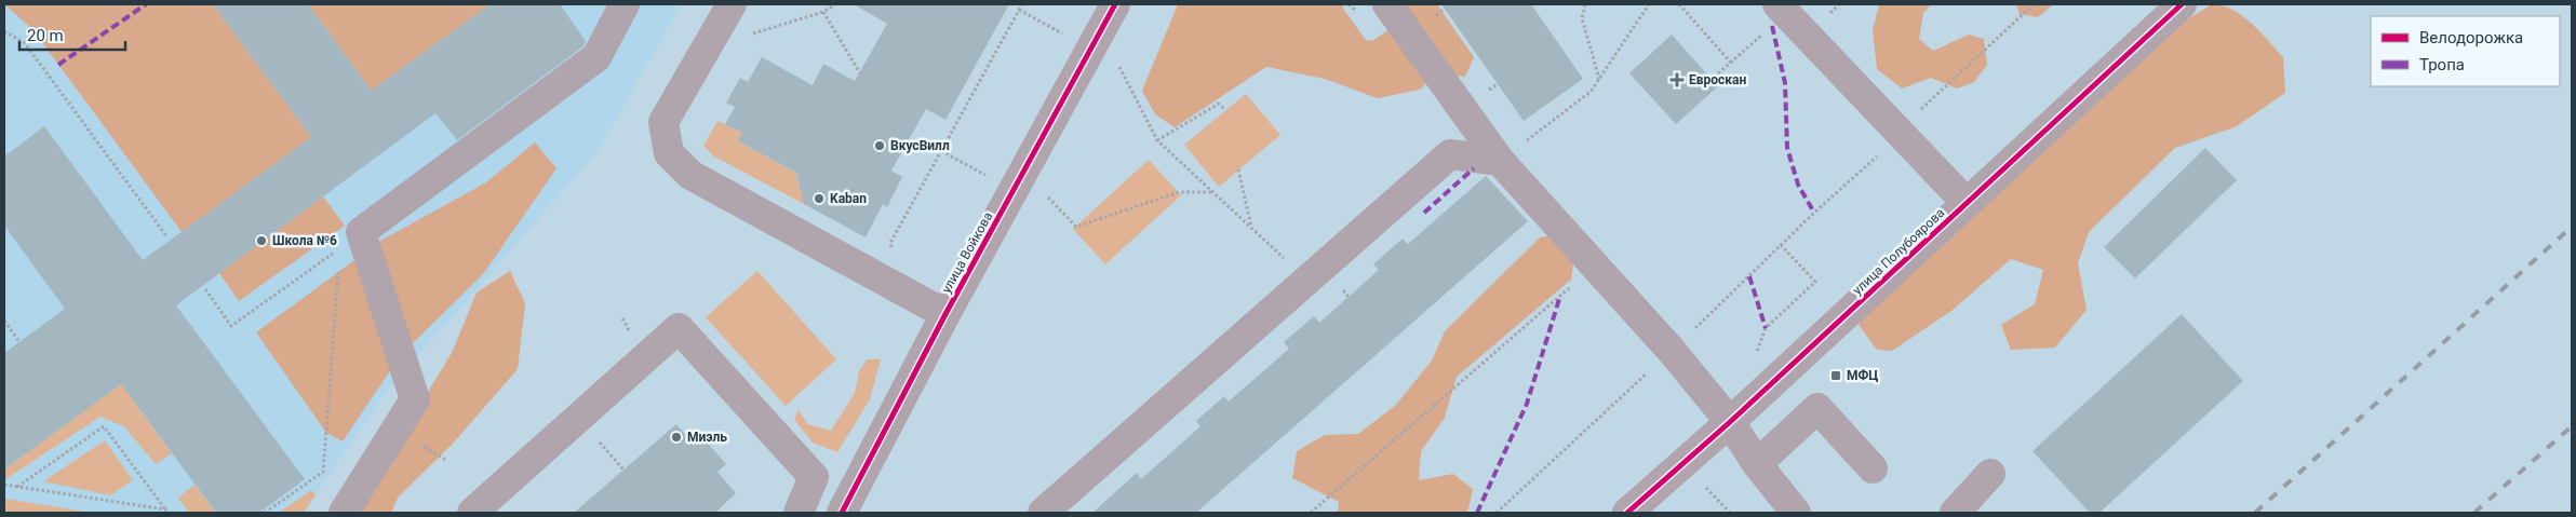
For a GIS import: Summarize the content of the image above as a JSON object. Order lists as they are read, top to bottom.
{
  "streets": {
    "street": ["улица Полубоярова", "улица Войкова"]
  },
  "places": {
    "health": ["Евроскан"],
    "other": [
      "ВкусВилл",
      "Kaban",
      "Школа №6",
      "Миэль"
    ],
    "transit": ["МФЦ"]
  },
  "legend": ["Велодорожка", "Тропа"],
  "scale_bar": "20 m"
}
